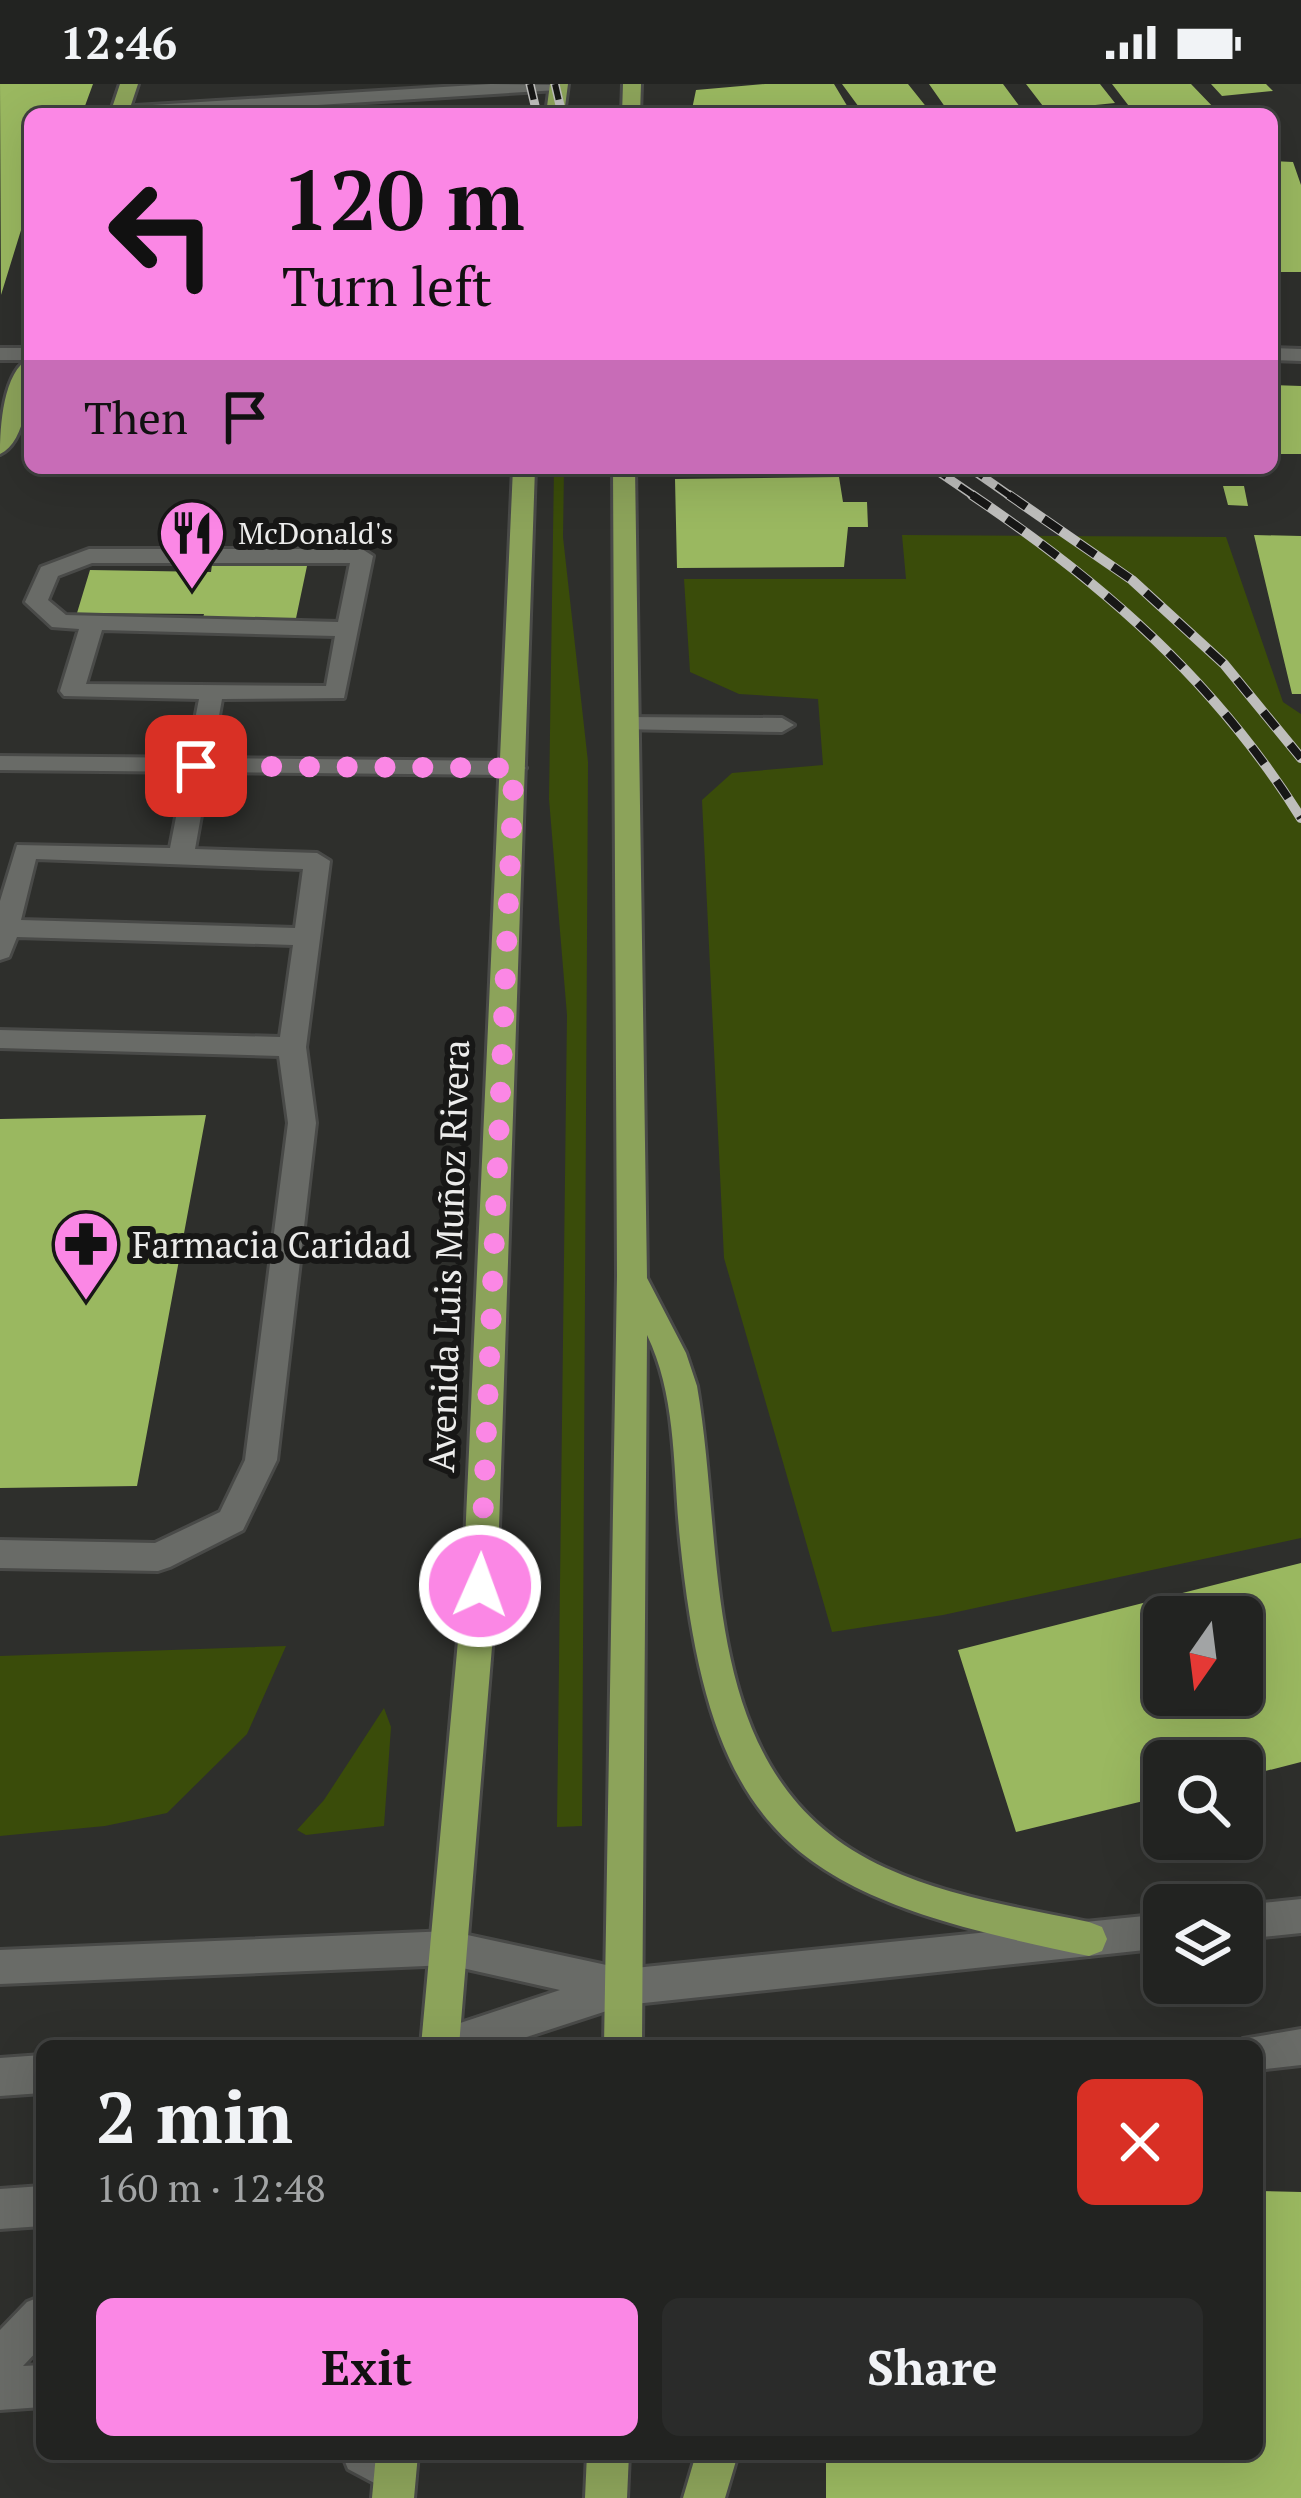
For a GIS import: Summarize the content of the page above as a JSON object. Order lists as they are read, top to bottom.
{
  "streets": {
    "main road": ["Avenida Luis Muñoz Rivera"]
  },
  "places": {
    "restaurant": ["McDonald's"],
    "pharmacy": ["Farmacia Caridad"]
  },
  "north": "bottom",
  "page": {
    "status": "12:46",
    "turn": ["120 m", "Turn left"],
    "then": "Then",
    "heading": ["2 min", "160 m · 12:48"],
    "buttons": ["Exit", "Share"]
  }
}
